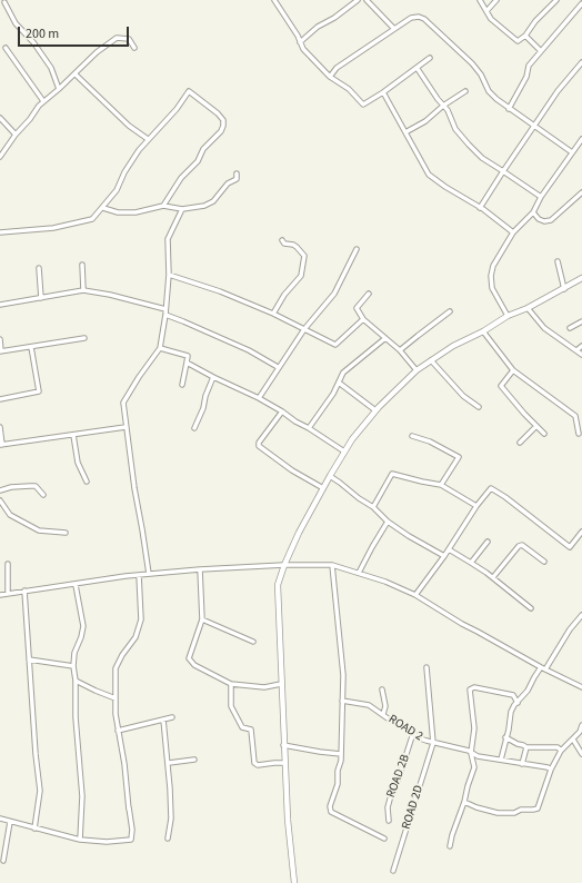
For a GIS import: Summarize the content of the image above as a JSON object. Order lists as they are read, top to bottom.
{
  "streets": {
    "street": ["ROAD 2", "ROAD 2B", "ROAD 2D"]
  },
  "crossings": [
    ["ROAD 2", "ROAD 2B"],
    ["ROAD 2", "ROAD 2D"]
  ],
  "scale_bar": "200 m"
}
